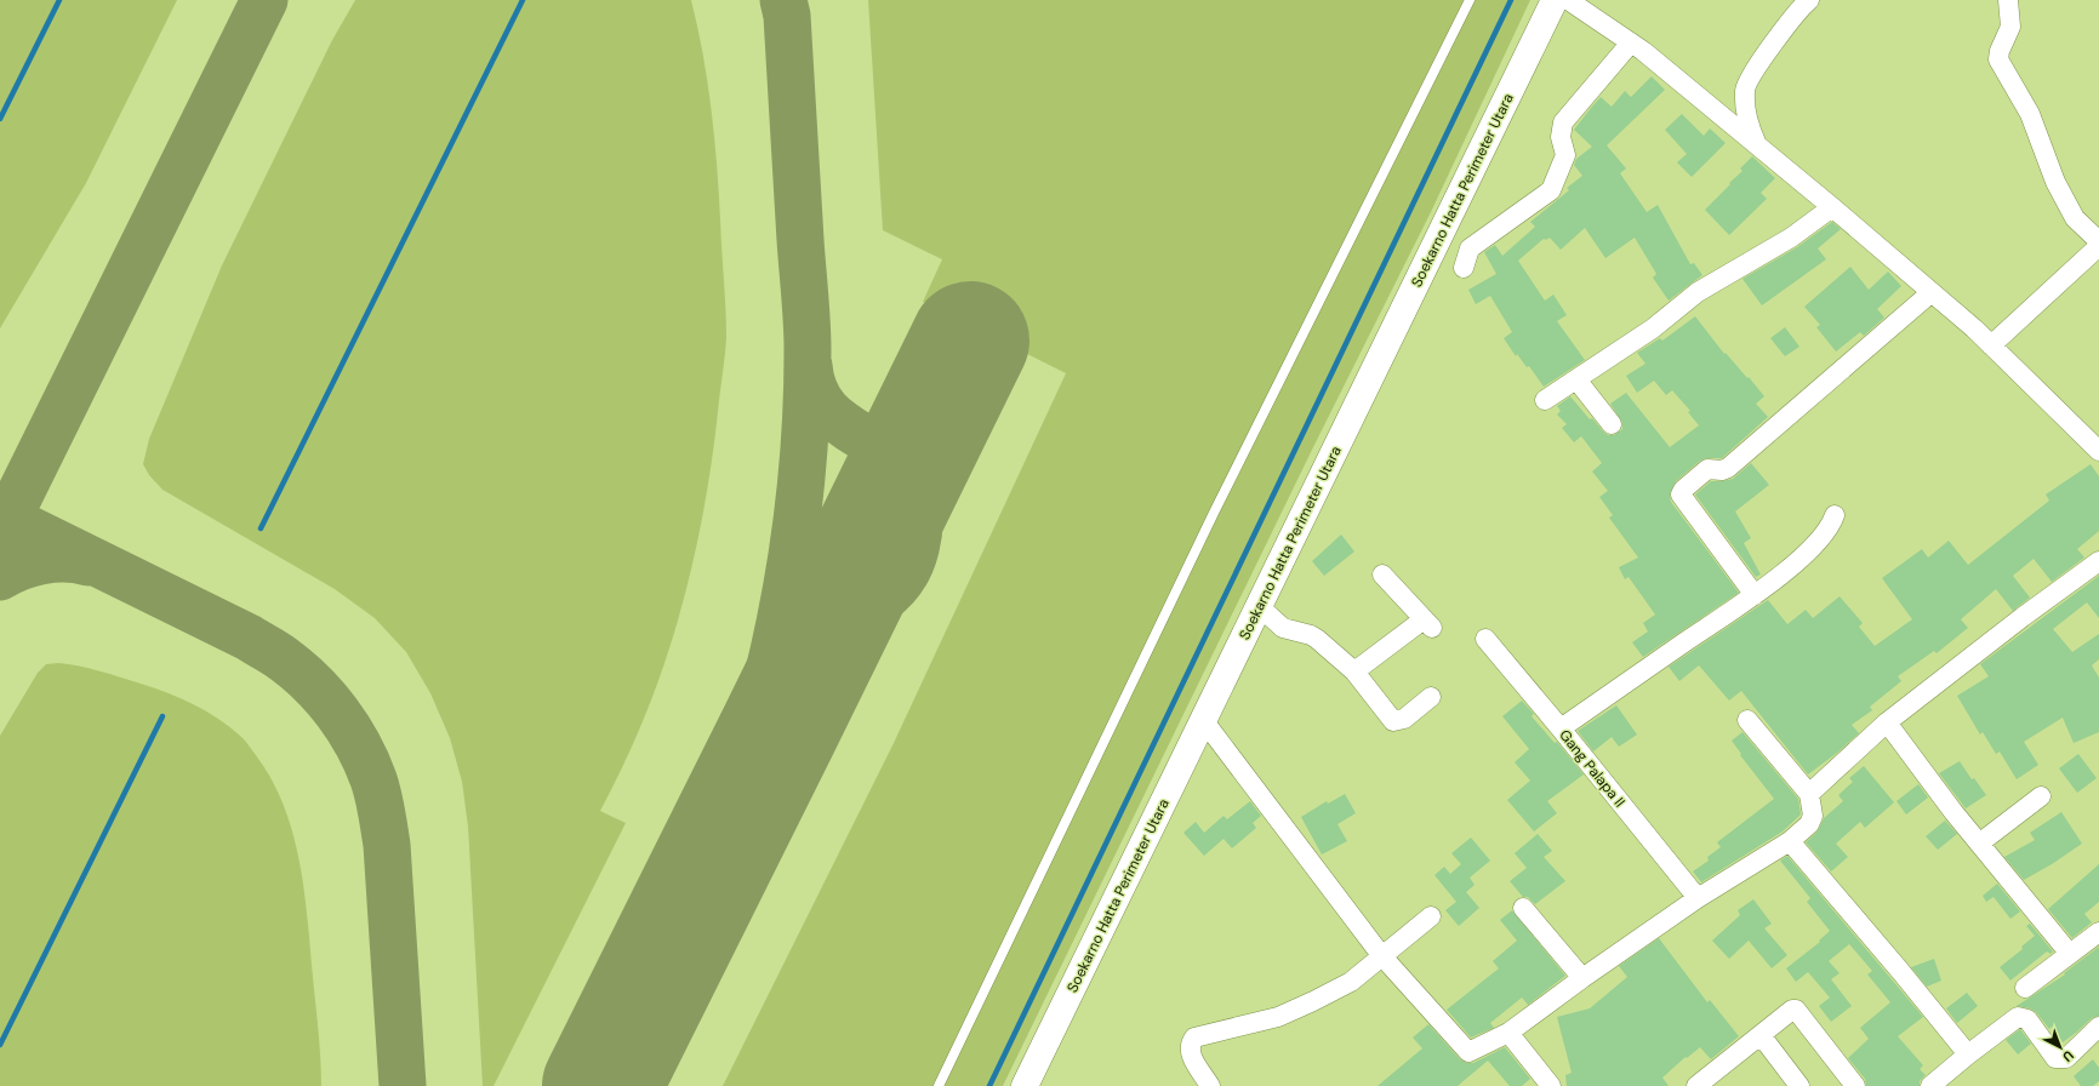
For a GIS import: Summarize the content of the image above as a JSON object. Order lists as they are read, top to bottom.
{
  "streets": {
    "main road": ["Soekarno Hatta Perimeter Utara"],
    "street": ["Gang Palapa II"]
  },
  "north": "bottom right"
}
